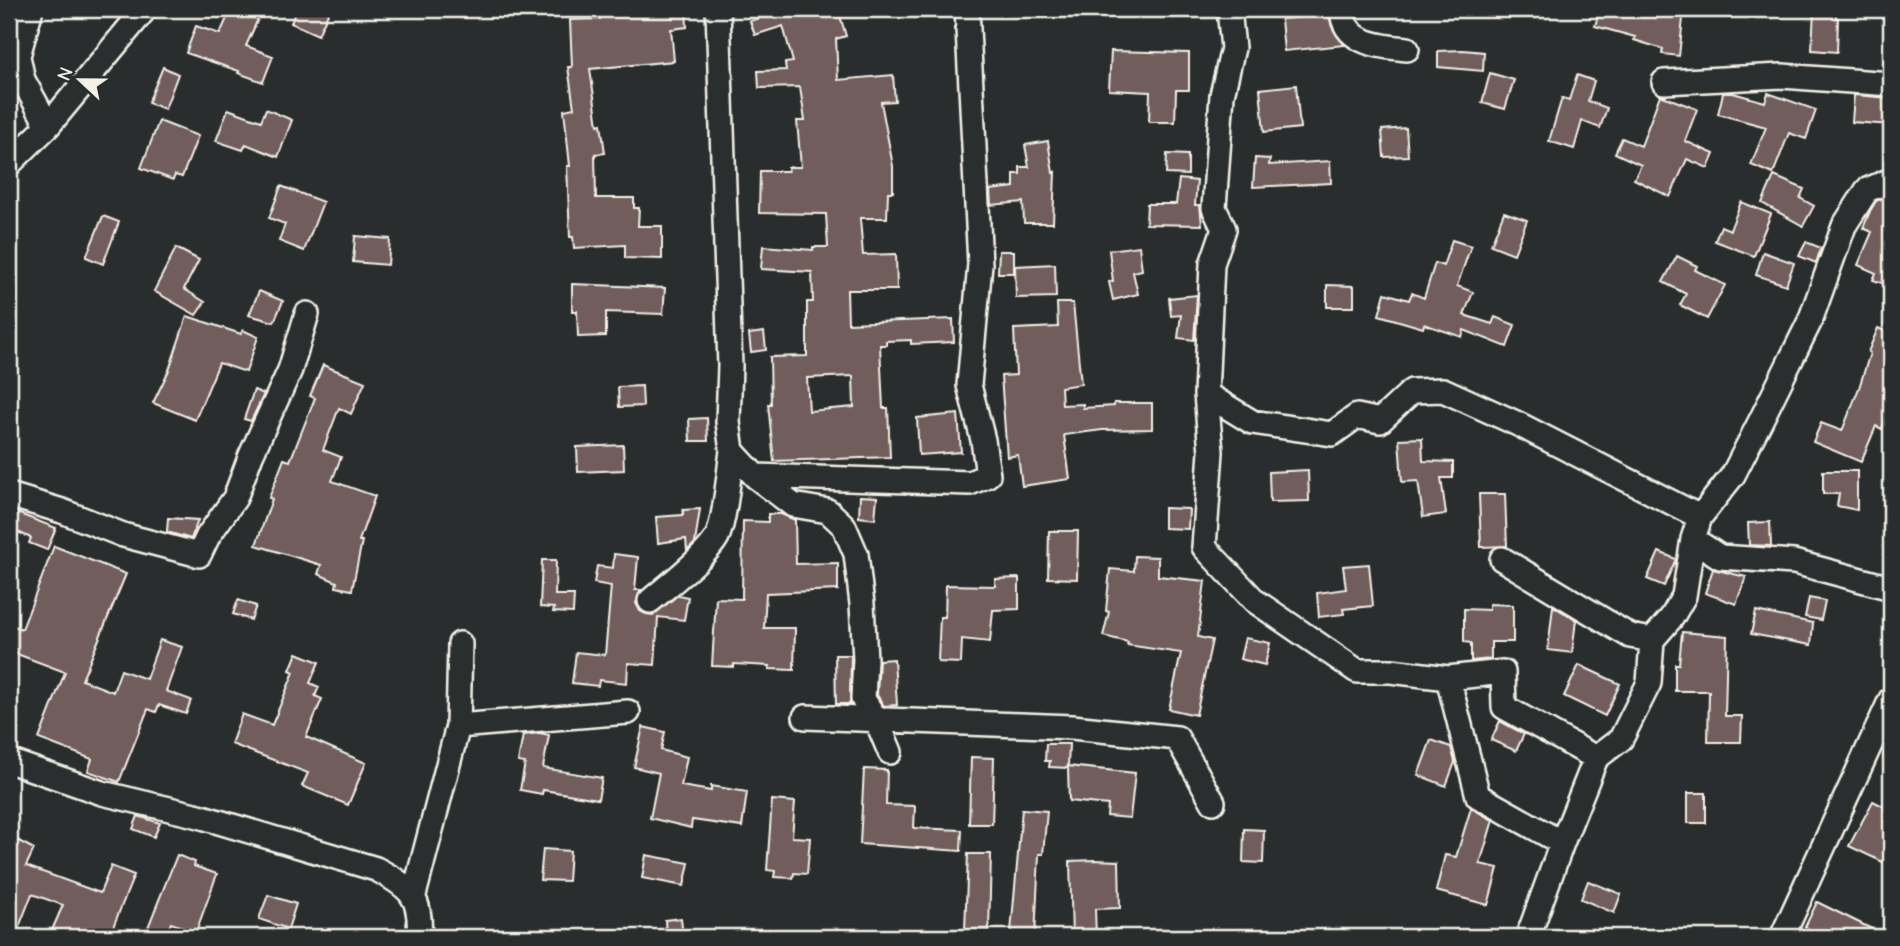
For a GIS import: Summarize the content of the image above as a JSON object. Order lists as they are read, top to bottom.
{
  "north": "left"
}
